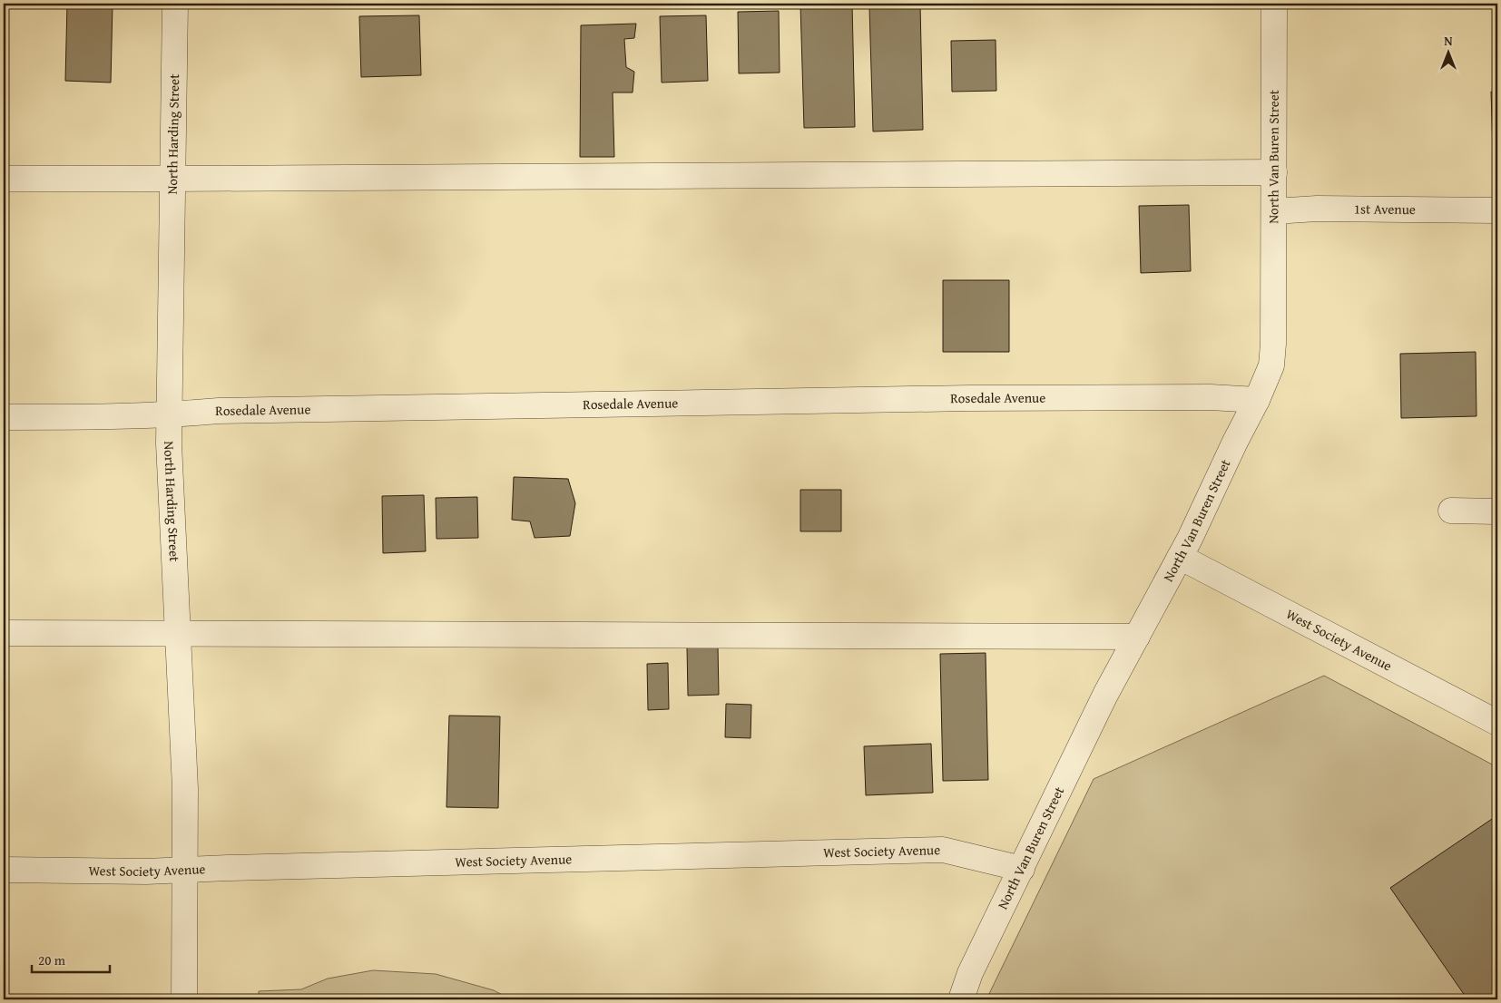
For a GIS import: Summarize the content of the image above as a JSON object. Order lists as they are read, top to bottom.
{
  "streets": {
    "street": [
      "North Harding Street",
      "North Van Buren Street",
      "1st Avenue",
      "Rosedale Avenue",
      "West Society Avenue"
    ]
  },
  "crossings": [
    ["North Harding Street", "Rosedale Avenue"],
    ["North Harding Street", "West Society Avenue"],
    ["North Van Buren Street", "1st Avenue"],
    ["North Van Buren Street", "Rosedale Avenue"],
    ["North Van Buren Street", "West Society Avenue"]
  ],
  "scale_bar": "20 m",
  "north": "top"
}
